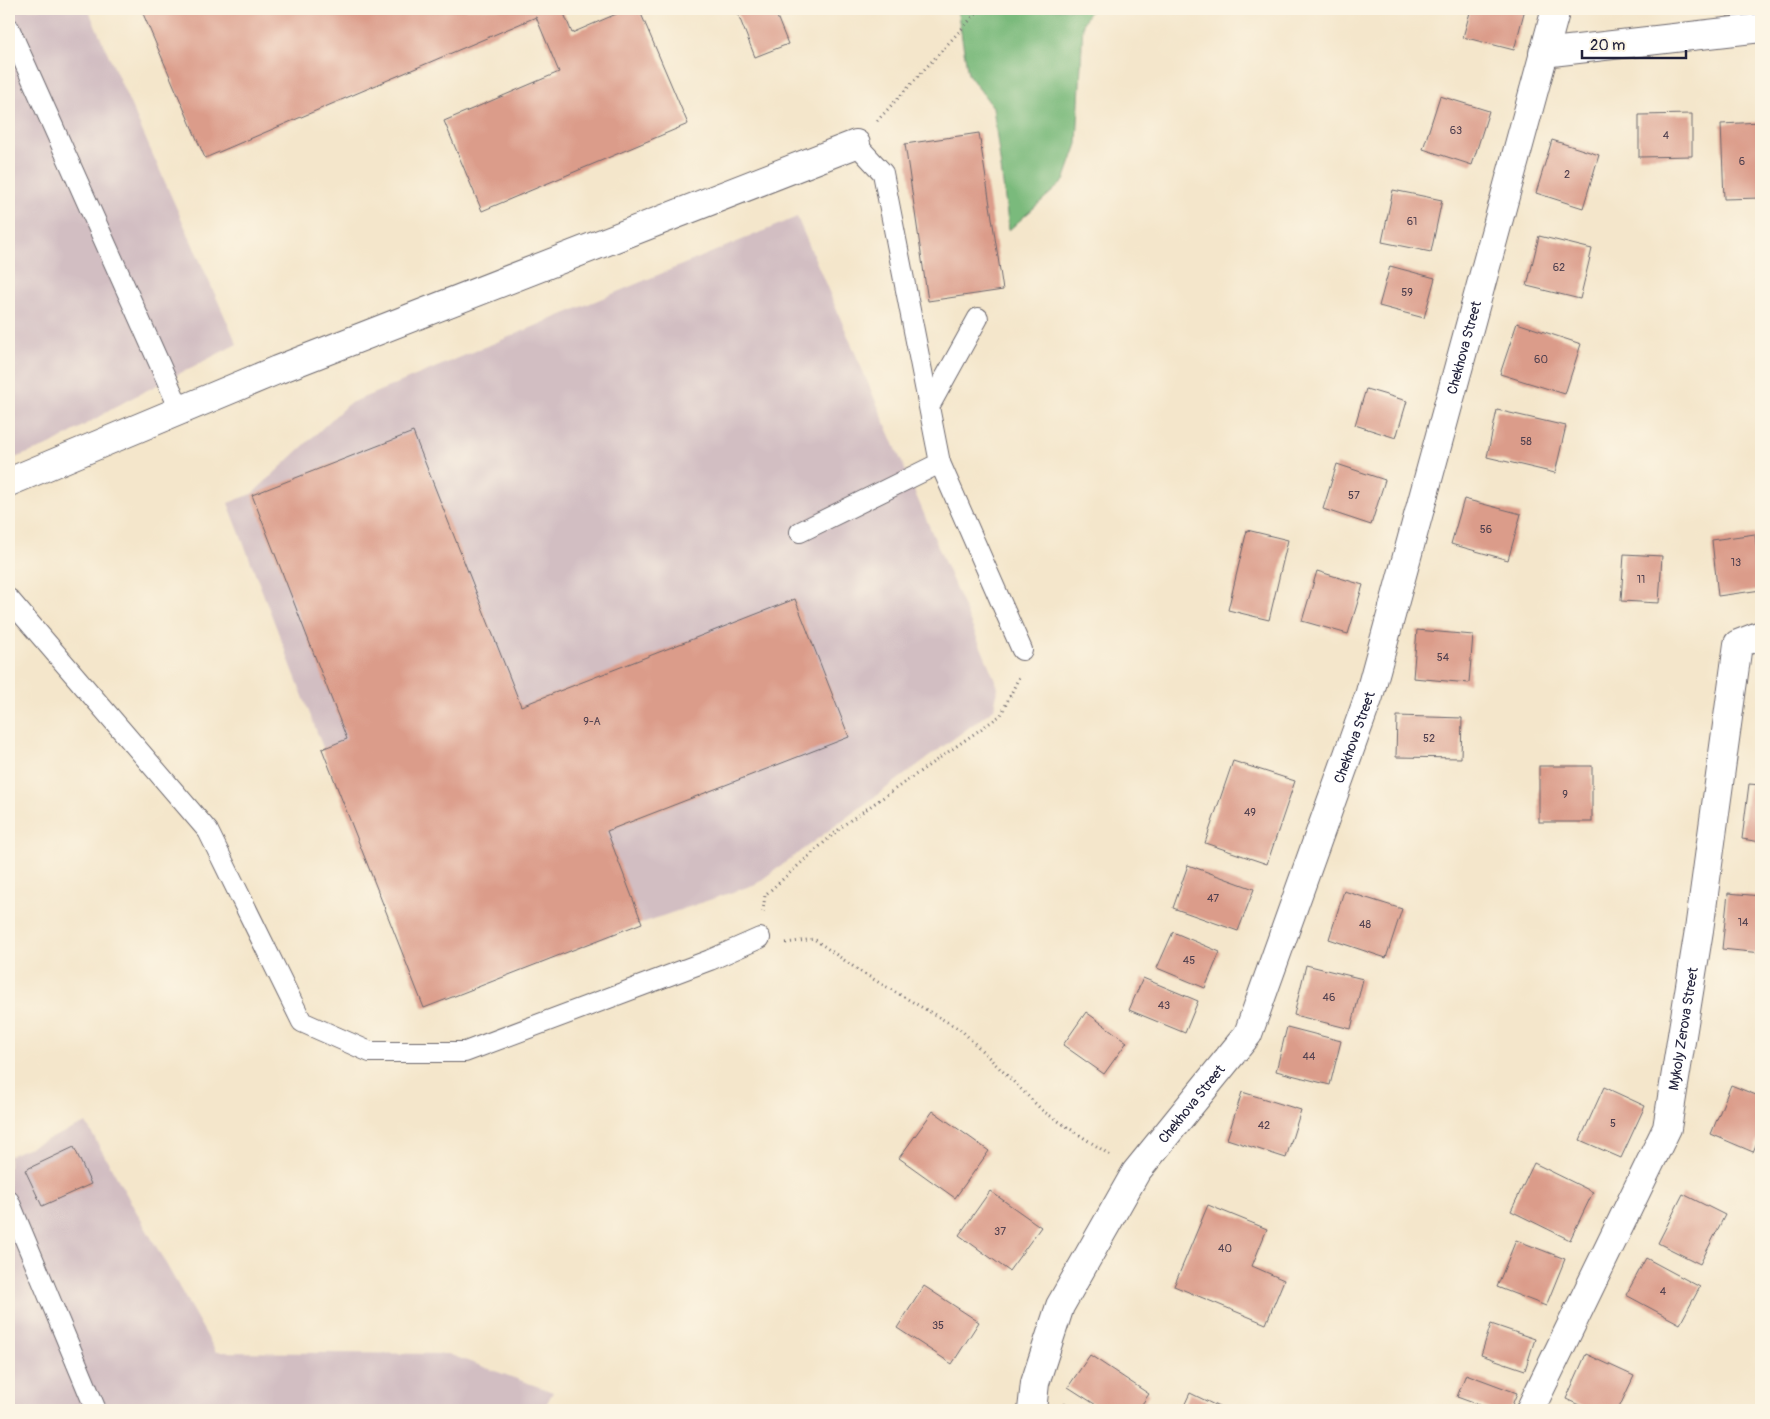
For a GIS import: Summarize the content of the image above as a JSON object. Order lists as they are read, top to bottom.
{
  "streets": {
    "street": ["Chekhova Street", "Mykoly Zerova Street"]
  },
  "house_numbers": [
    "63",
    "4",
    "6",
    "2",
    "61",
    "62",
    "59",
    "60",
    "58",
    "57",
    "56",
    "13",
    "11",
    "54",
    "9-А",
    "52",
    "9",
    "49",
    "47",
    "14",
    "48",
    "45",
    "46",
    "43",
    "44",
    "5",
    "42",
    "37",
    "40",
    "4",
    "35"
  ],
  "scale_bar": "20 m"
}
